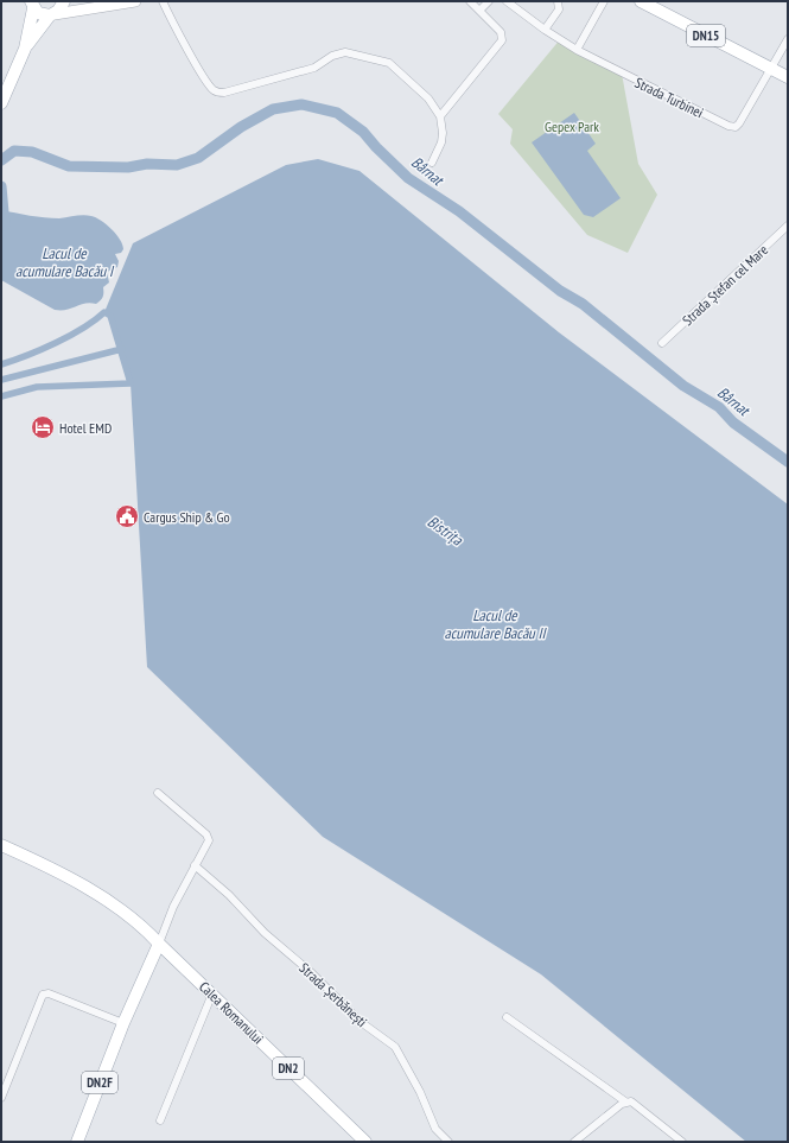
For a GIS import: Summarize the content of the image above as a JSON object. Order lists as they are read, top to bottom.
{
  "streets": {
    "main road": [
      "DN15",
      "Calea Romanului",
      "DN2",
      "DN2F"
    ],
    "street": ["Strada Turbinei", "Strada Ștefan cel Mare", "Strada Șerbănești"]
  },
  "crossings": [
    ["DN15", "Strada Turbinei"],
    ["Calea Romanului", "DN2F"]
  ],
  "water": [
    "Bârnat",
    "Lacul de acumulare Bacău I",
    "Bistrița",
    "Lacul de acumulare Bacău II"
  ],
  "parks": ["Gepex Park"],
  "places": {
    "hotel": ["Hotel EMD"],
    "public building": ["Cargus Ship & Go"]
  }
}
